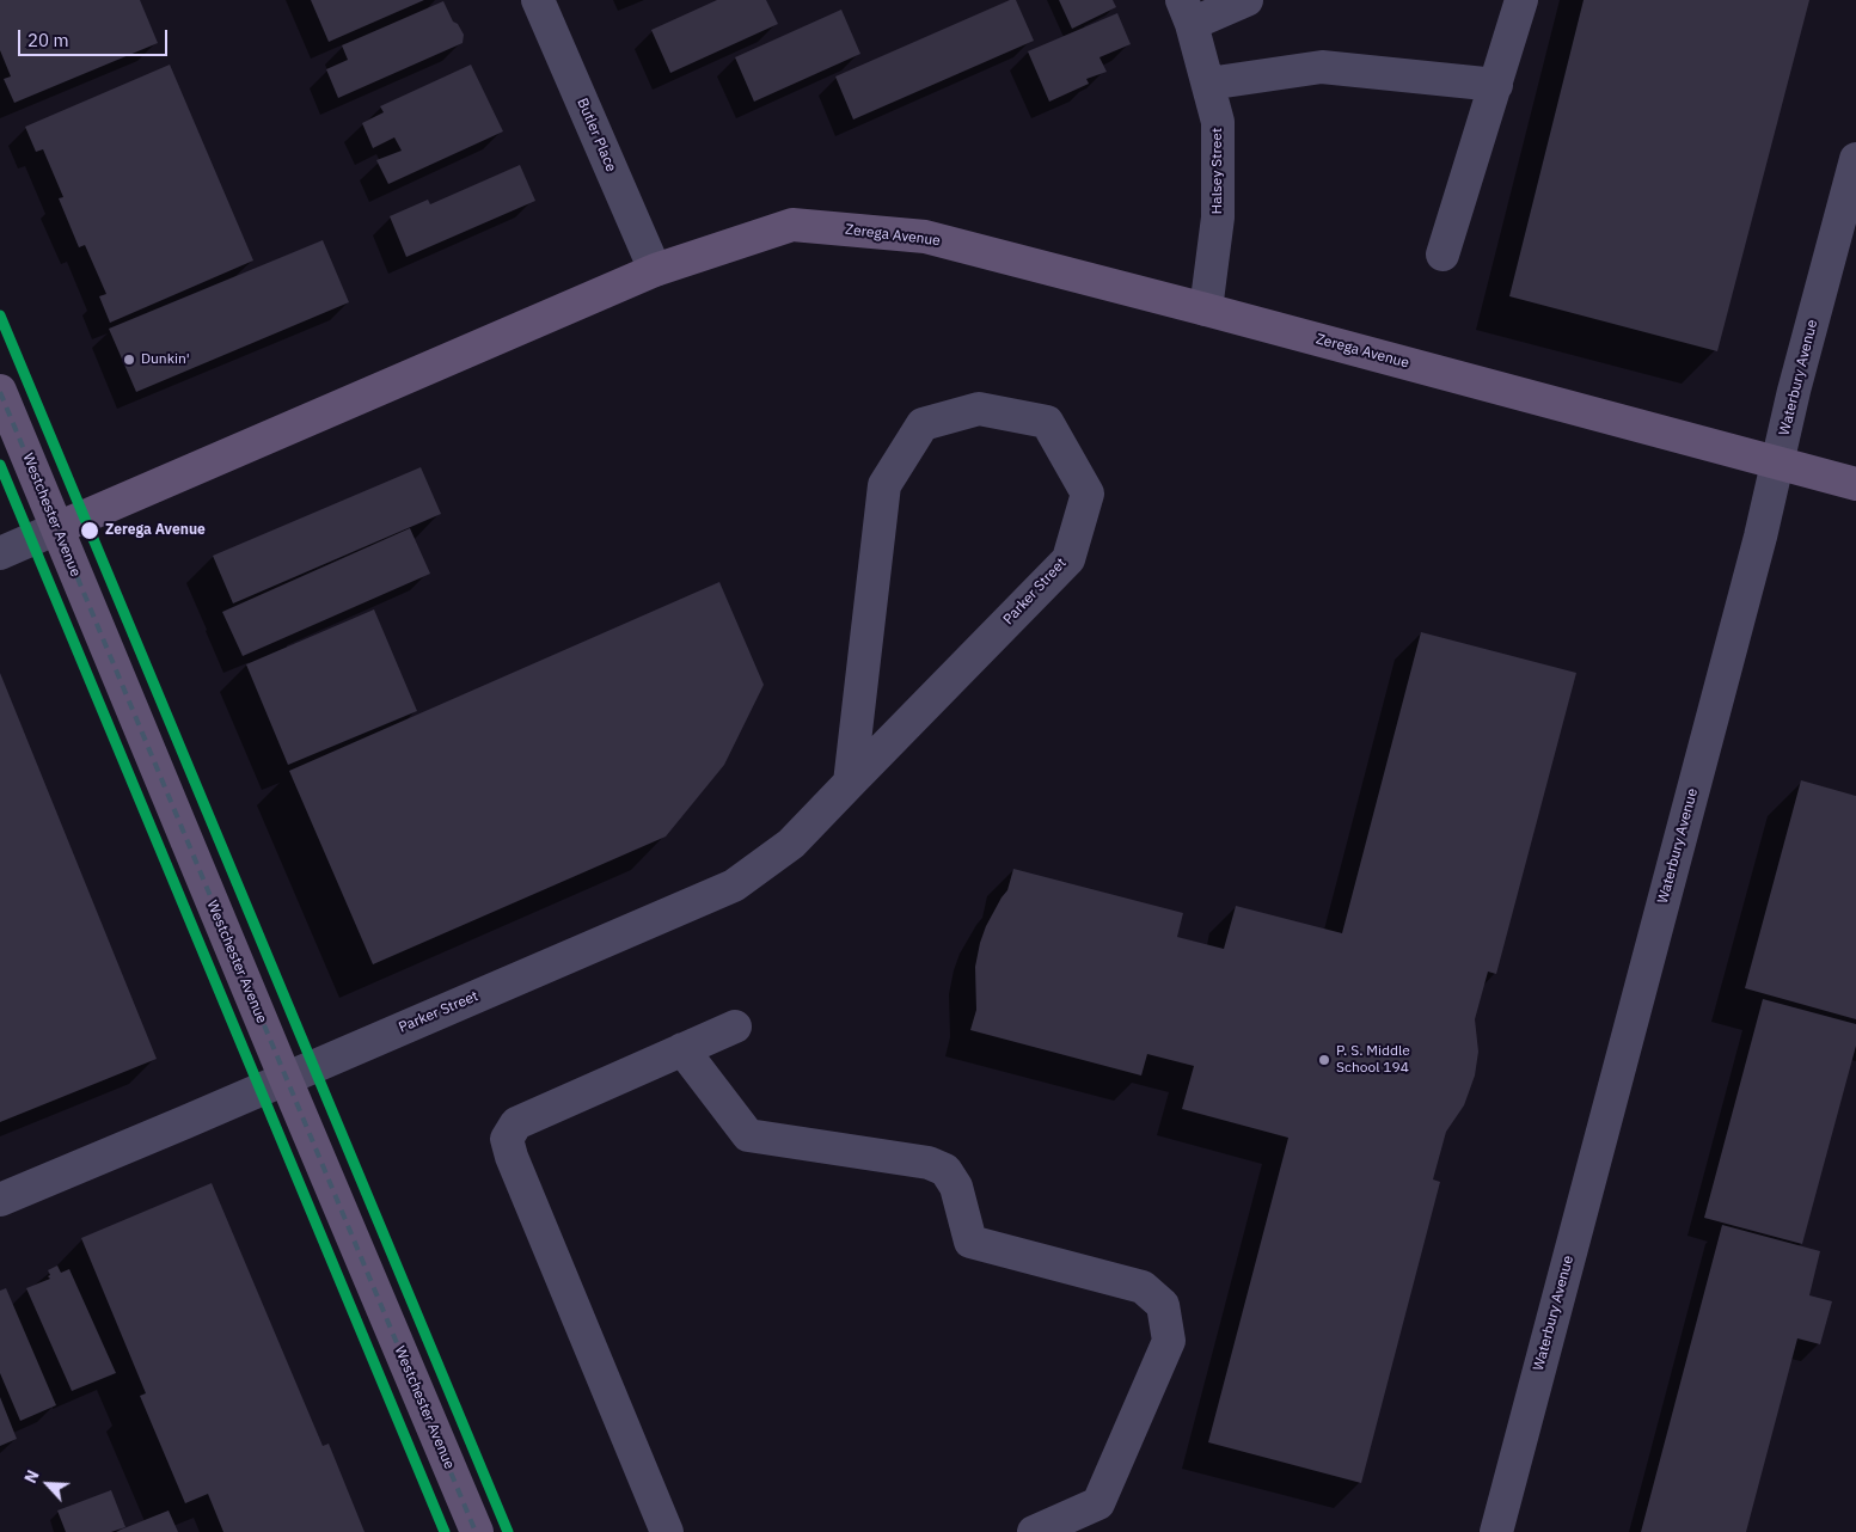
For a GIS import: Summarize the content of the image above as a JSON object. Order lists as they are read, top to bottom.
{
  "streets": {
    "main road": ["Zerega Avenue", "Westchester Avenue"],
    "street": [
      "Butler Place",
      "Halsey Street",
      "Waterbury Avenue",
      "Parker Street"
    ]
  },
  "crossings": [
    ["Butler Place", "Zerega Avenue"],
    ["Halsey Street", "Zerega Avenue"],
    ["Zerega Avenue", "Waterbury Avenue"],
    ["Zerega Avenue", "Westchester Avenue"],
    ["Westchester Avenue", "Parker Street"]
  ],
  "places": ["Dunkin'", "Zerega Avenue", "P. S. Middle School 194"],
  "scale_bar": "20 m",
  "north": "top left"
}
